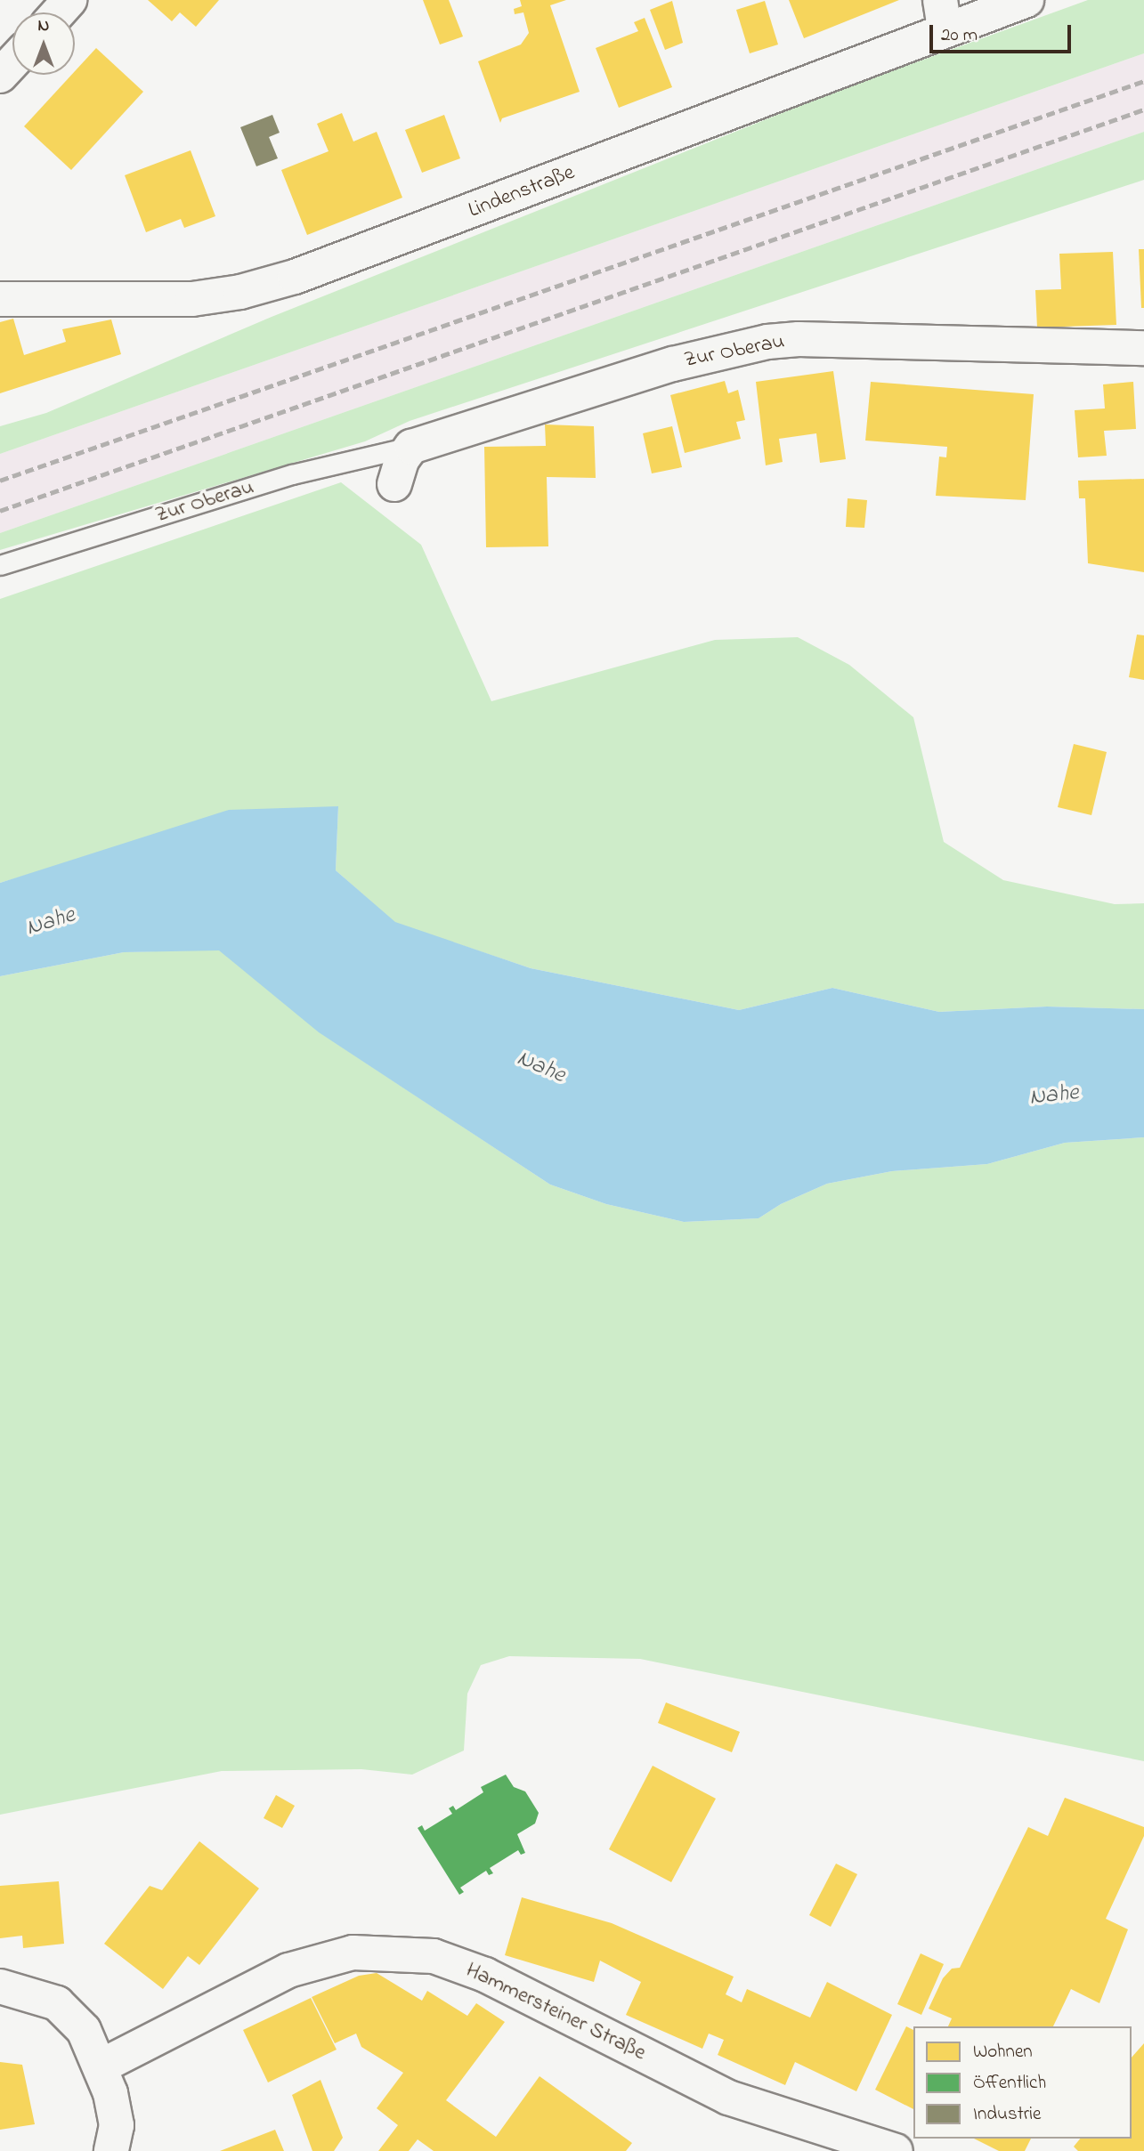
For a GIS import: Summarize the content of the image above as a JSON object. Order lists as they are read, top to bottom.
{
  "streets": {
    "street": ["Lindenstraße", "Zur Oberau", "Hammersteiner Straße"]
  },
  "water": ["Nahe"],
  "legend": ["Wohnen", "Öffentlich", "Industrie"],
  "scale_bar": "20 m",
  "north": "top"
}
